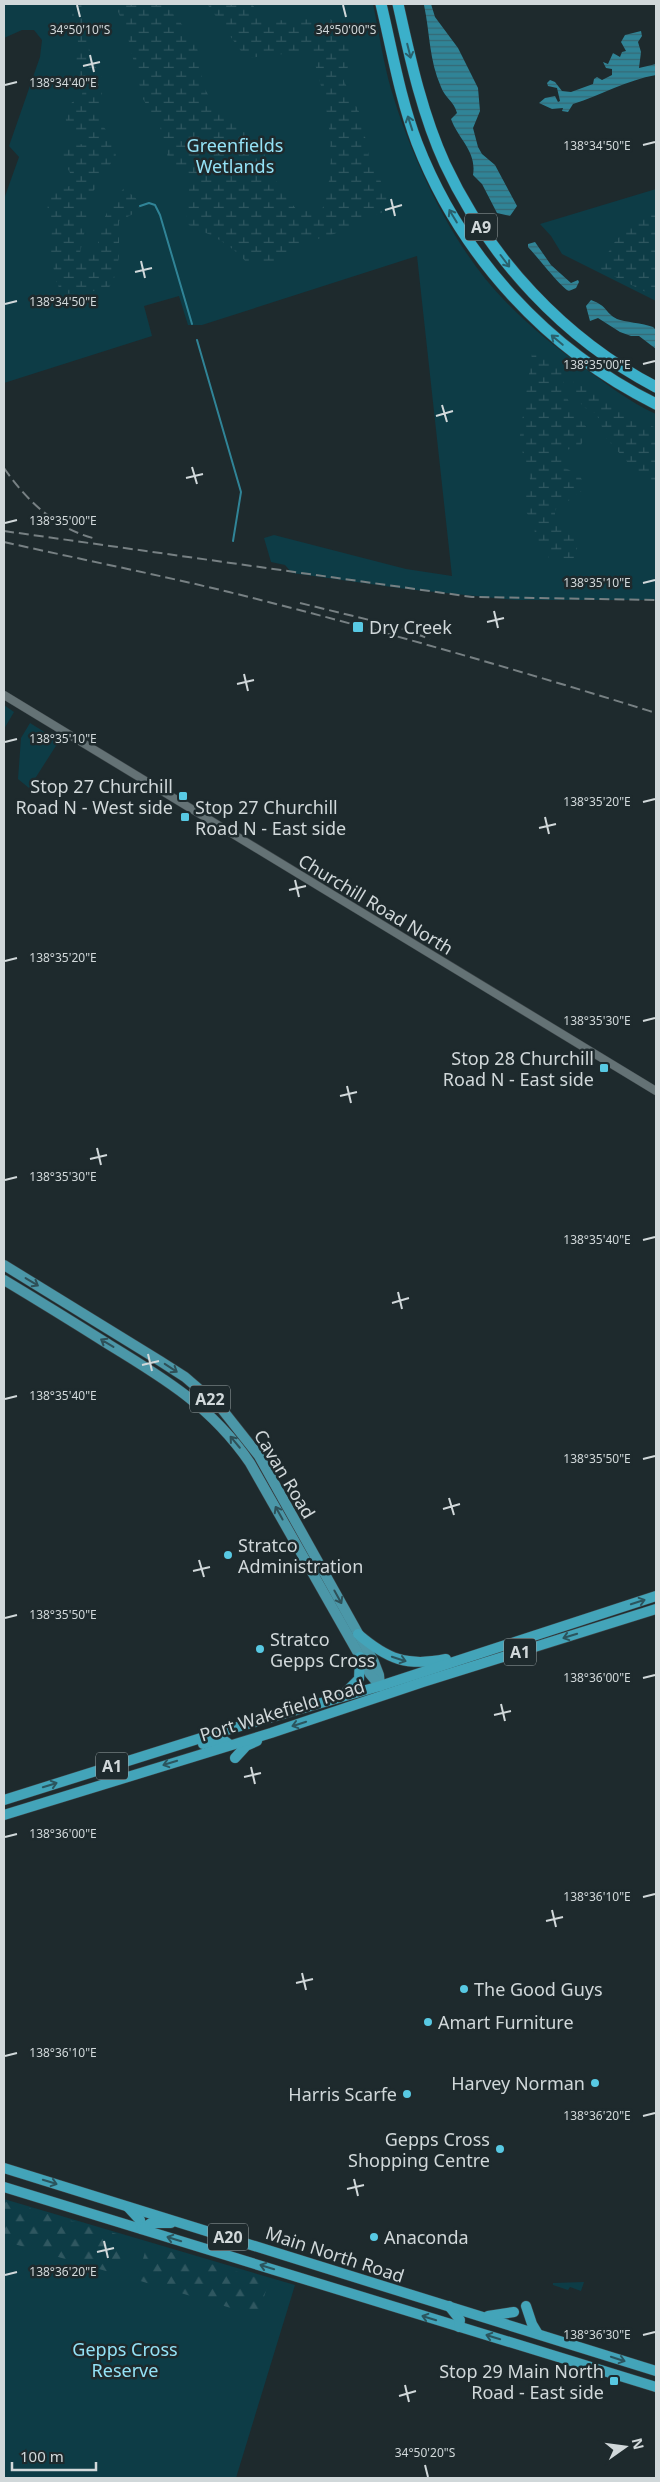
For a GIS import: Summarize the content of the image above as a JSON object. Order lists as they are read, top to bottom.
{
  "streets": {
    "highway": [
      "A9",
      "A1",
      "Port Wakefield Road",
      "A20",
      "Main North Road"
    ],
    "main road": ["A22", "Cavan Road"],
    "street": ["Churchill Road North"]
  },
  "crossings": [
    ["Cavan Road", "Port Wakefield Road"]
  ],
  "parks": ["Greenfields Wetlands", "Gepps Cross Reserve"],
  "places": {
    "transit": [
      "Dry Creek",
      "Stop 27 Churchill Road N - West side",
      "Stop 27 Churchill Road N - East side",
      "Stop 28 Churchill Road N - East side",
      "Stop 29 Main North Road - East side"
    ],
    "other": [
      "Stratco Administration",
      "Stratco Gepps Cross",
      "The Good Guys",
      "Amart Furniture",
      "Harvey Norman",
      "Harris Scarfe",
      "Gepps Cross Shopping Centre",
      "Anaconda"
    ]
  },
  "scale_bar": "100 m",
  "north": "right",
  "coordinates": [
    "34°50'10\"S",
    "34°50'00\"S",
    "138°34'40\"E",
    "138°34'50\"E",
    "138°35'00\"E",
    "138°35'10\"E",
    "138°35'20\"E",
    "138°35'30\"E",
    "138°35'40\"E",
    "138°35'50\"E",
    "138°36'00\"E",
    "138°36'10\"E",
    "138°36'20\"E",
    "138°36'30\"E",
    "34°50'20\"S"
  ]
}
